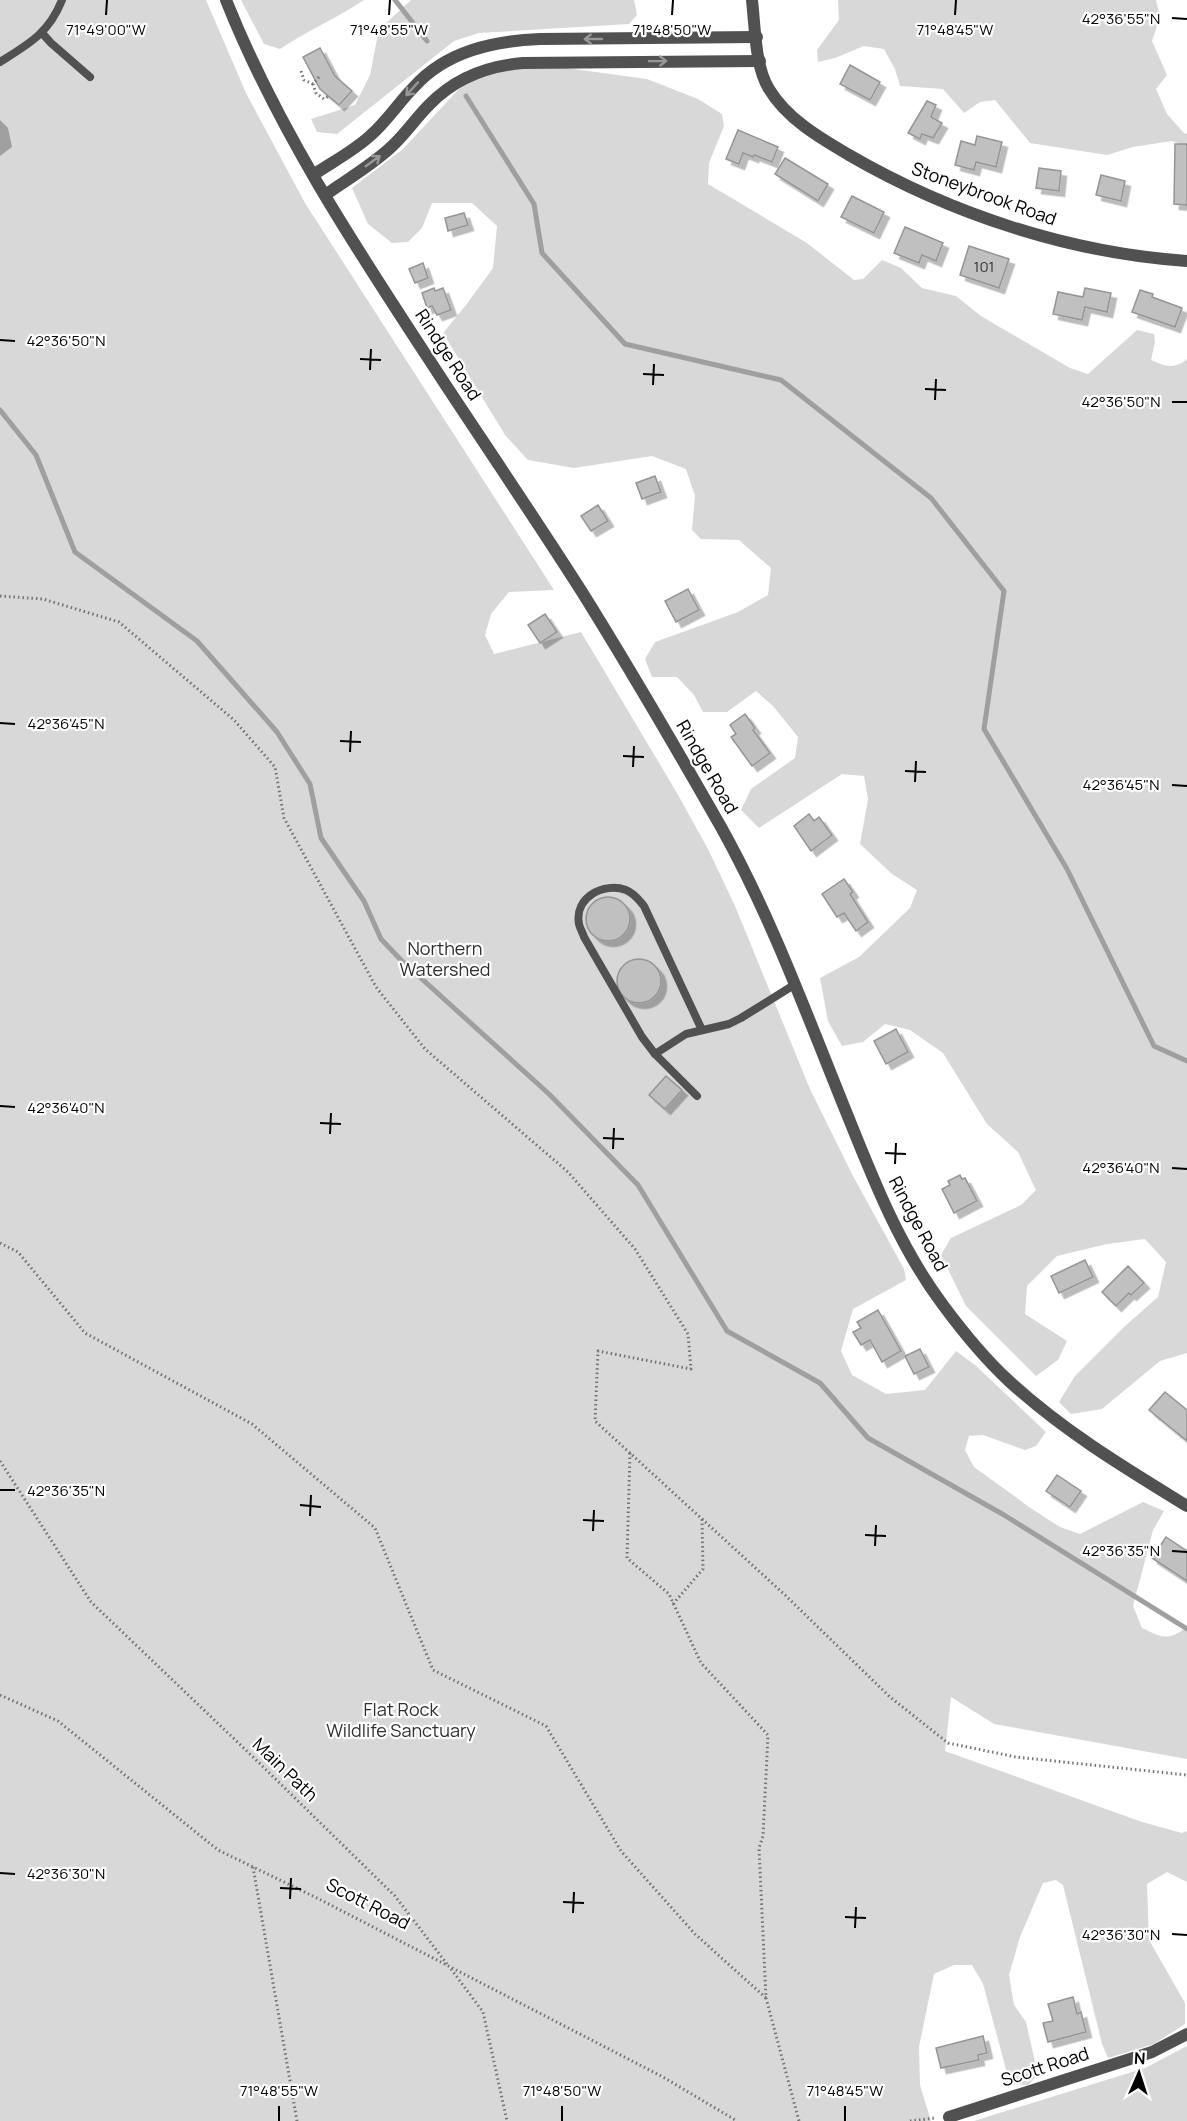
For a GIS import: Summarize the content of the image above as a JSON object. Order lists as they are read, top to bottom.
{
  "streets": {
    "street": ["Stoneybrook Road", "Rindge Road", "Scott Road"],
    "path": ["Main Path"]
  },
  "crossings": [
    ["Main Path", "Scott Road"]
  ],
  "parks": ["Northern Watershed", "Flat Rock Wildlife Sanctuary"],
  "house_numbers": ["101"],
  "north": "top",
  "coordinates": [
    "42°36'55\"N",
    "71°49'00\"W",
    "71°48'55\"W",
    "71°48'50\"W",
    "71°48'45\"W",
    "42°36'50\"N",
    "42°36'45\"N",
    "42°36'40\"N",
    "42°36'35\"N",
    "42°36'30\"N"
  ]
}
